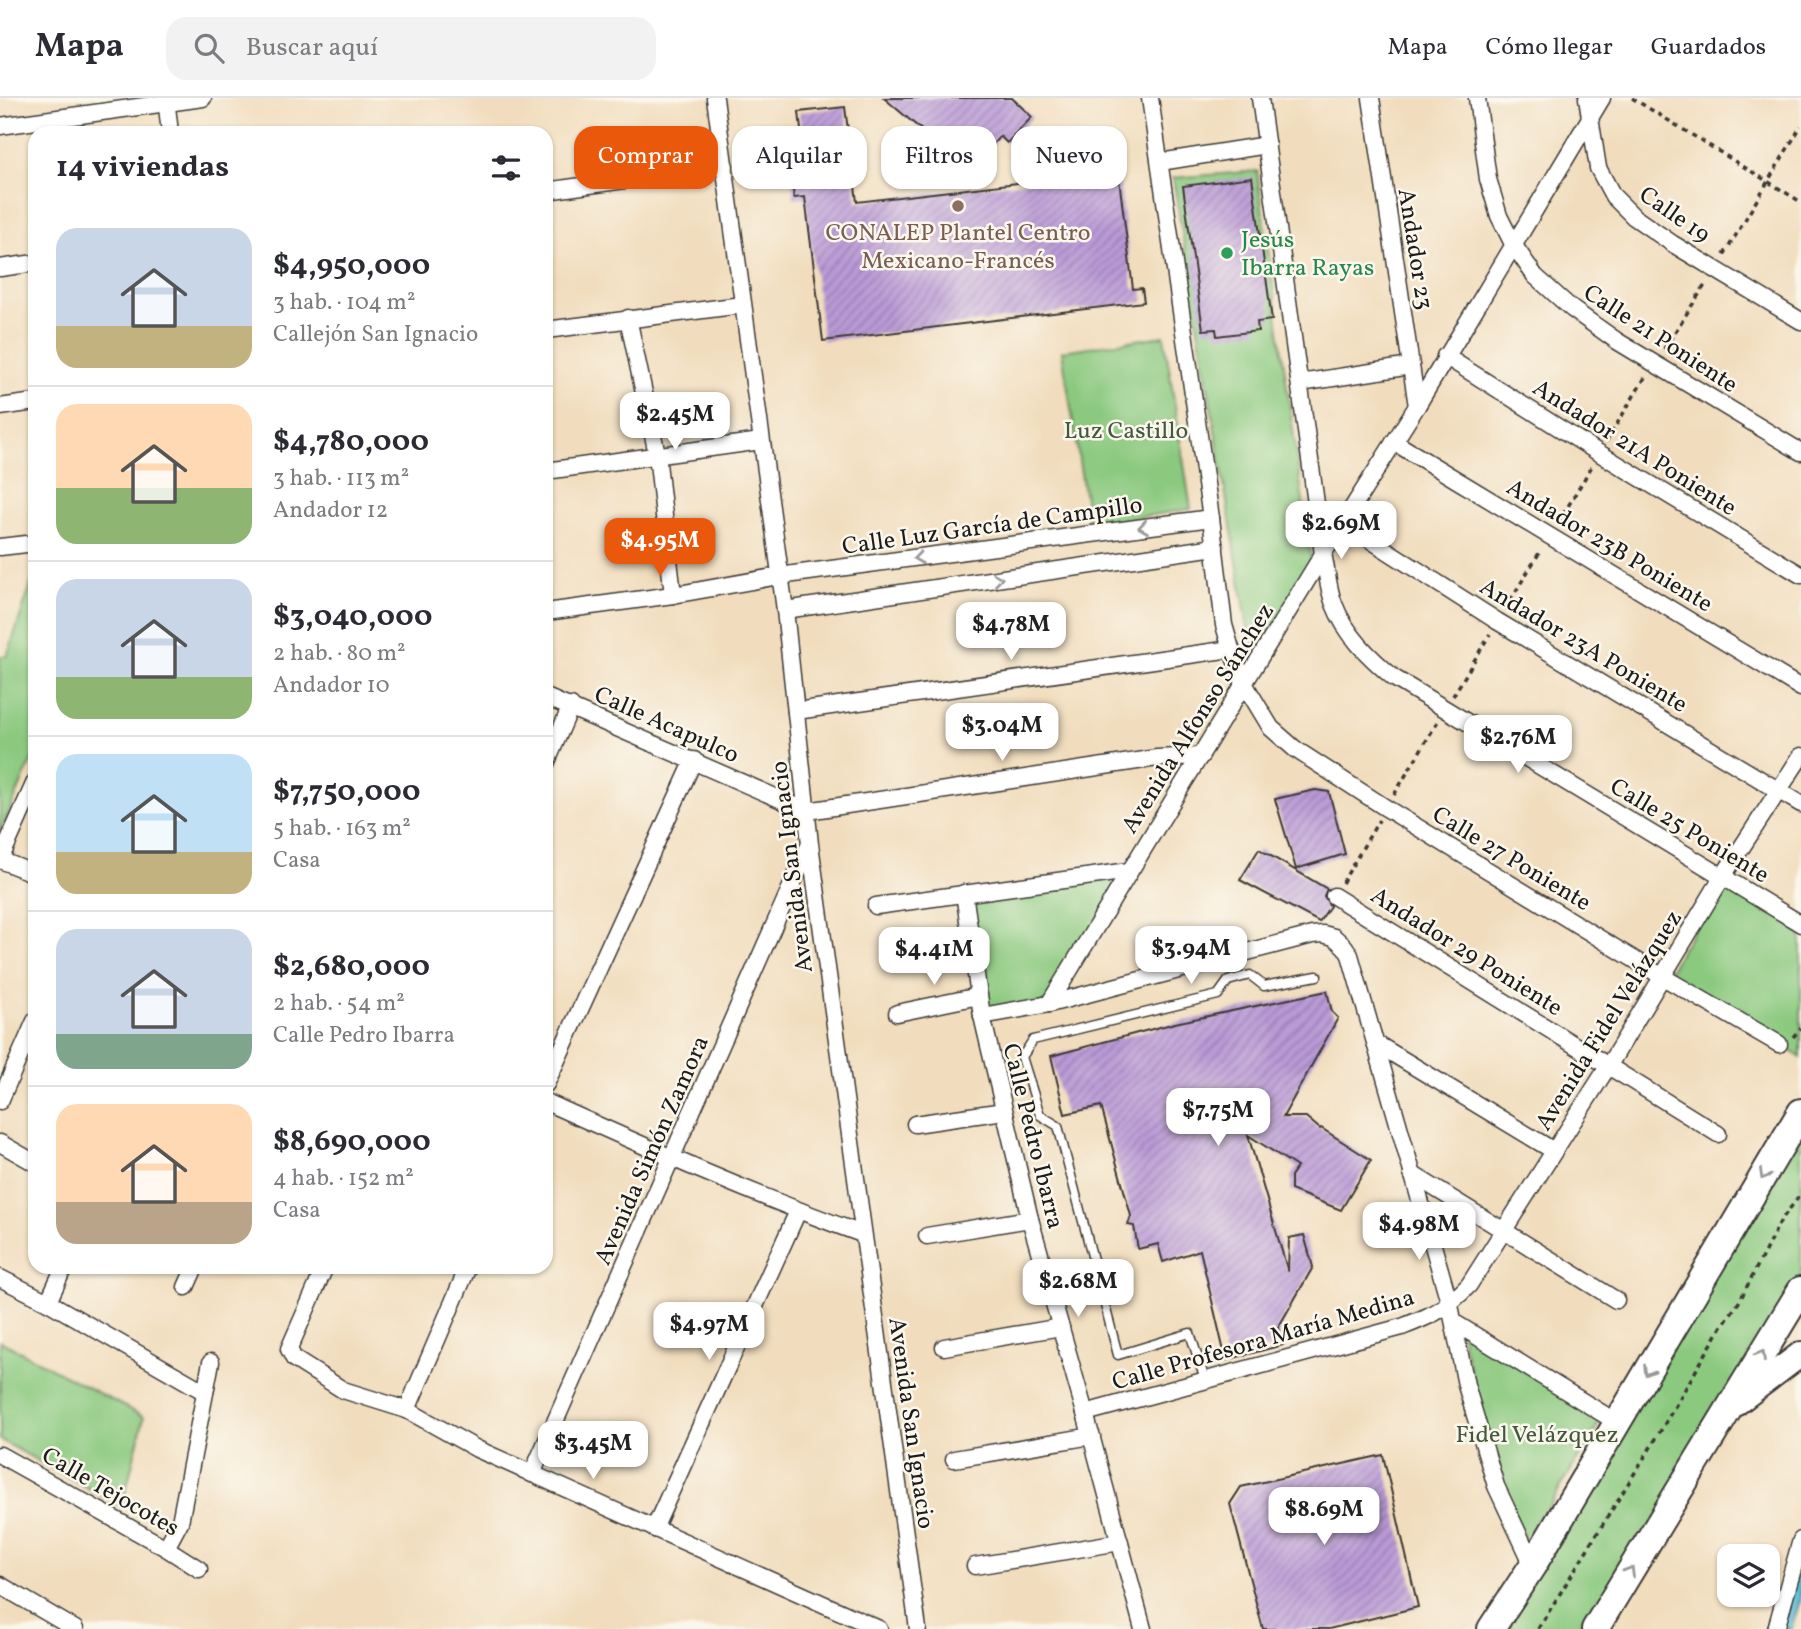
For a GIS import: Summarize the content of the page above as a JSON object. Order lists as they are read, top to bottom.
{
  "streets": {
    "street": [
      "Calle 19",
      "Andador 23",
      "Calle 21 Poniente",
      "Andador 21A Poniente",
      "Calle Luz García de Campillo",
      "Andador 23B Poniente",
      "Andador 23A Poniente",
      "Avenida Alfonso Sánchez",
      "Calle Acapulco",
      "Calle 25 Poniente",
      "Calle 27 Poniente",
      "Avenida San Ignacio",
      "Andador 29 Poniente",
      "Avenida Fidel Velázquez",
      "Calle Pedro Ibarra",
      "Avenida Simón Zamora",
      "Calle Profesora María Medina",
      "Calle Tejocotes"
    ]
  },
  "crossings": [
    ["Calle 19", "Avenida Alfonso Sánchez"],
    ["Andador 23", "Avenida Alfonso Sánchez"],
    ["Calle 21 Poniente", "Avenida Alfonso Sánchez"],
    ["Andador 21A Poniente", "Avenida Alfonso Sánchez"],
    ["Calle Luz García de Campillo", "Calle 27 Poniente"],
    ["Calle Luz García de Campillo", "Avenida San Ignacio"],
    ["Andador 23B Poniente", "Avenida Alfonso Sánchez"],
    ["Andador 23A Poniente", "Avenida Alfonso Sánchez"],
    ["Andador 23A Poniente", "Avenida Fidel Velázquez"],
    ["Avenida Alfonso Sánchez", "Calle 25 Poniente"],
    ["Avenida Alfonso Sánchez", "Calle 27 Poniente"],
    ["Calle Acapulco", "Avenida San Ignacio"],
    ["Calle 25 Poniente", "Avenida Fidel Velázquez"],
    ["Calle 27 Poniente", "Avenida Fidel Velázquez"],
    ["Avenida San Ignacio", "Avenida Simón Zamora"],
    ["Andador 29 Poniente", "Avenida Fidel Velázquez"],
    ["Avenida Fidel Velázquez", "Calle Profesora María Medina"],
    ["Calle Pedro Ibarra", "Calle Profesora María Medina"]
  ],
  "parks": ["Luz Castillo", "Fidel Velázquez"],
  "places": ["CONALEP Plantel Centro Mexicano-Francés", "Jesús Ibarra Rayas"],
  "page": {
    "header": "Mapa",
    "search": "Buscar aquí",
    "nav": ["Mapa", "Cómo llegar", "Guardados"],
    "chip": [
      "Comprar",
      "Alquilar",
      "Filtros",
      "Nuevo"
    ],
    "heading": "14 viviendas",
    "list": [
      {
        "name": "$4,950,000",
        "note": "3 hab. · 104 m² · Callejón San Ignacio"
      },
      {
        "name": "$4,780,000",
        "note": "3 hab. · 113 m² · Andador 12"
      },
      {
        "name": "$3,040,000",
        "note": "2 hab. · 80 m² · Andador 10"
      },
      {
        "name": "$7,750,000",
        "note": "5 hab. · 163 m² · Casa"
      },
      {
        "name": "$2,680,000",
        "note": "2 hab. · 54 m² · Calle Pedro Ibarra"
      },
      {
        "name": "$8,690,000",
        "note": "4 hab. · 152 m² · Casa"
      }
    ],
    "price": [
      "$2.45M",
      "$2.69M",
      "$4.95M",
      "$4.78M",
      "$3.04M",
      "$2.76M",
      "$3.94M",
      "$4.41M",
      "$7.75M",
      "$4.98M",
      "$2.68M",
      "$4.97M",
      "$3.45M",
      "$8.69M"
    ]
  }
}
